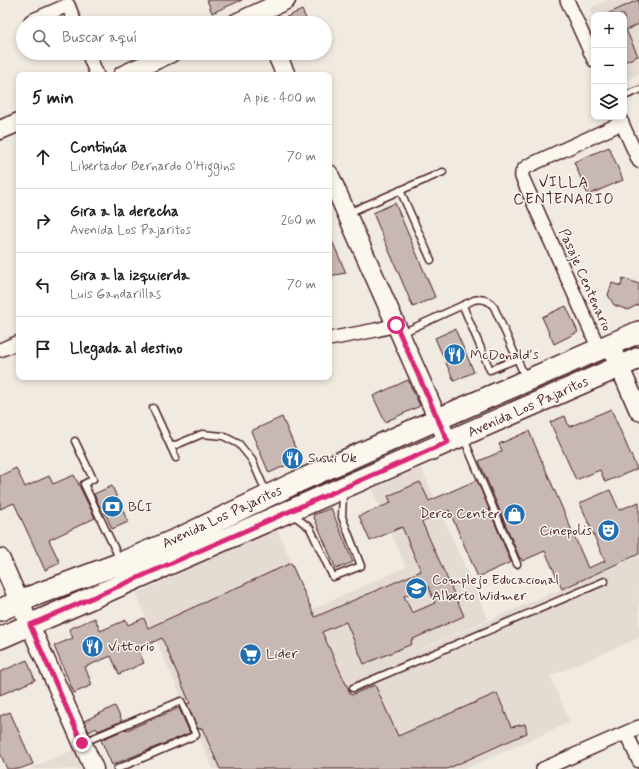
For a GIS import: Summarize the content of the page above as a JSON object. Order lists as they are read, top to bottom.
{
  "streets": {
    "main road": ["Avenida Los Pajaritos"],
    "street": ["Pasaje Centenario"]
  },
  "crossings": [
    ["Pasaje Centenario", "Avenida Los Pajaritos"]
  ],
  "districts": ["VILLA CENTENARIO"],
  "places": {
    "restaurant": ["McDonald's", "Sushi Ok", "Vittorio"],
    "bank": ["BCI"],
    "shop": ["Derco Center"],
    "theatre": ["Cinepolis"],
    "school or university": ["Complejo Educacional Alberto Widmer"],
    "supermarket": ["Lider"]
  },
  "page": {
    "map_buttons": ["+", "−"],
    "search": "Buscar aquí",
    "heading": ["5 min", "A pie · 400 m"],
    "list": [
      ["Continúa", "Libertador Bernardo O'Higgins", "70 m"],
      ["Gira a la derecha", "Avenida Los Pajaritos", "260 m"],
      ["Gira a la izquierda", "Luis Gandarillas", "70 m"],
      "Llegada al destino"
    ]
  }
}
